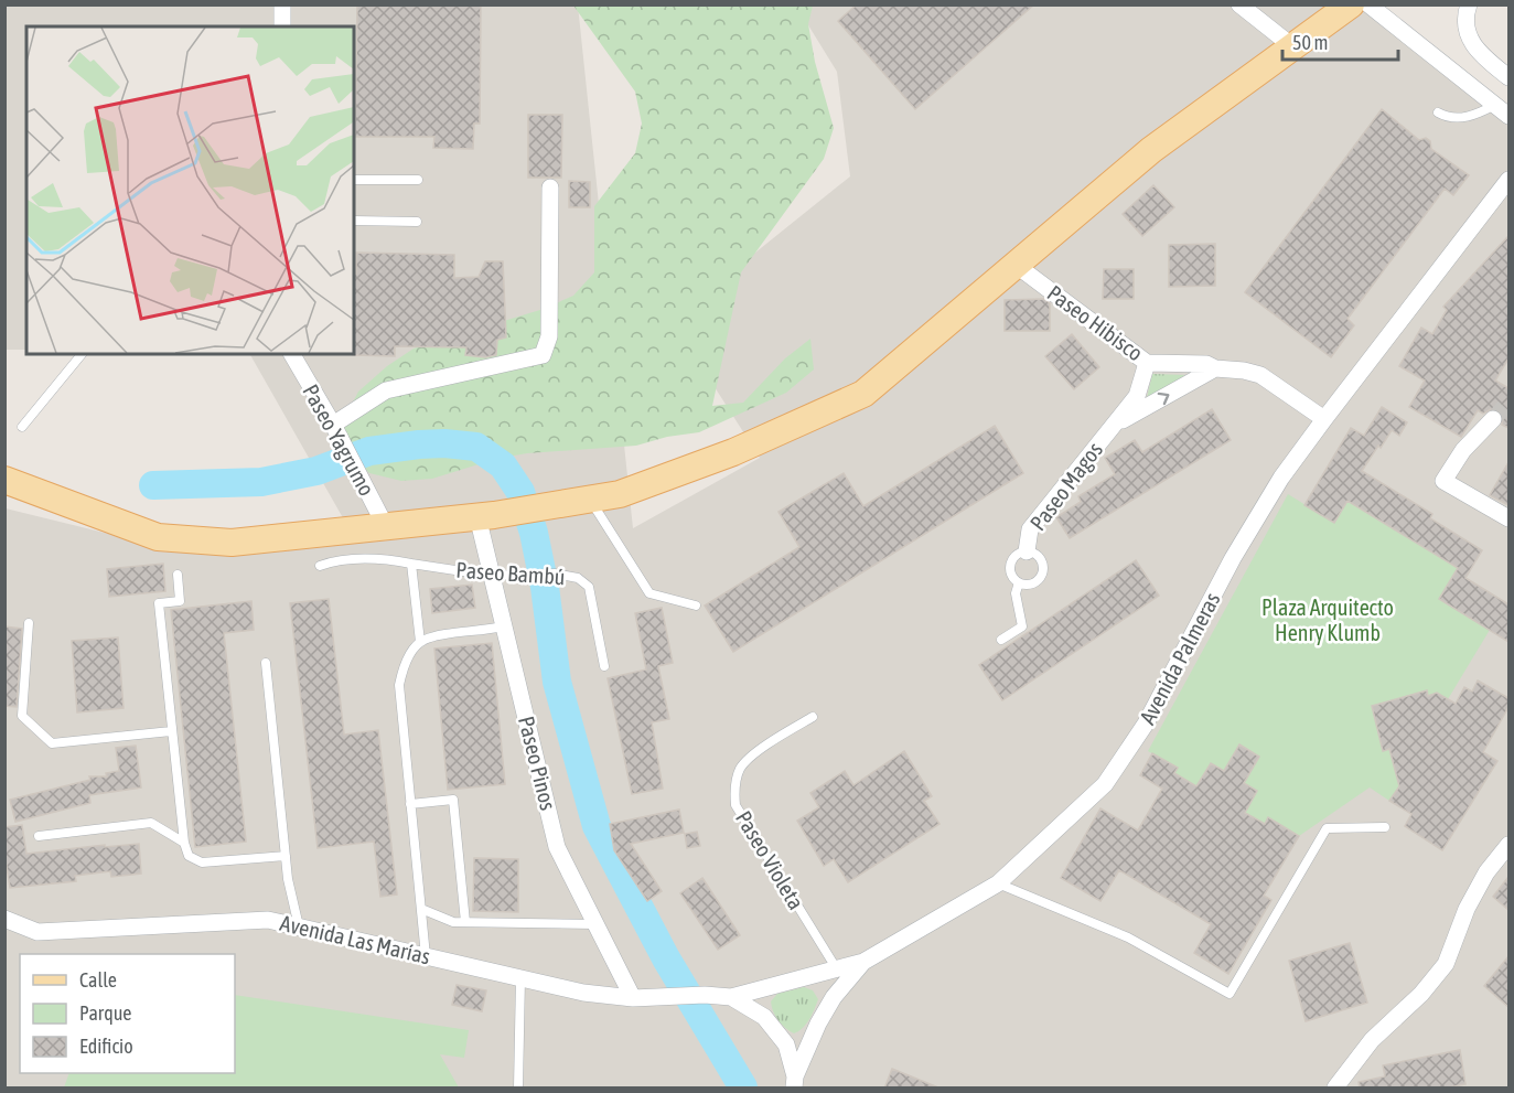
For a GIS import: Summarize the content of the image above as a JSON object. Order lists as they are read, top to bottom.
{
  "streets": {
    "street": [
      "Paseo Hibisco",
      "Paseo Yagrumo",
      "Paseo Magos",
      "Avenida Palmeras",
      "Paseo Pinos",
      "Avenida Las Marías"
    ],
    "lane": ["Paseo Bambú", "Paseo Violeta"]
  },
  "crossings": [
    ["Paseo Hibisco", "Paseo Magos"],
    ["Paseo Hibisco", "Avenida Palmeras"],
    ["Paseo Bambú", "Paseo Pinos"],
    ["Avenida Palmeras", "Avenida Las Marías"],
    ["Paseo Pinos", "Avenida Las Marías"]
  ],
  "parks": ["Plaza Arquitecto Henry Klumb"],
  "legend": ["Calle", "Parque", "Edificio"],
  "scale_bar": "50 m"
}
